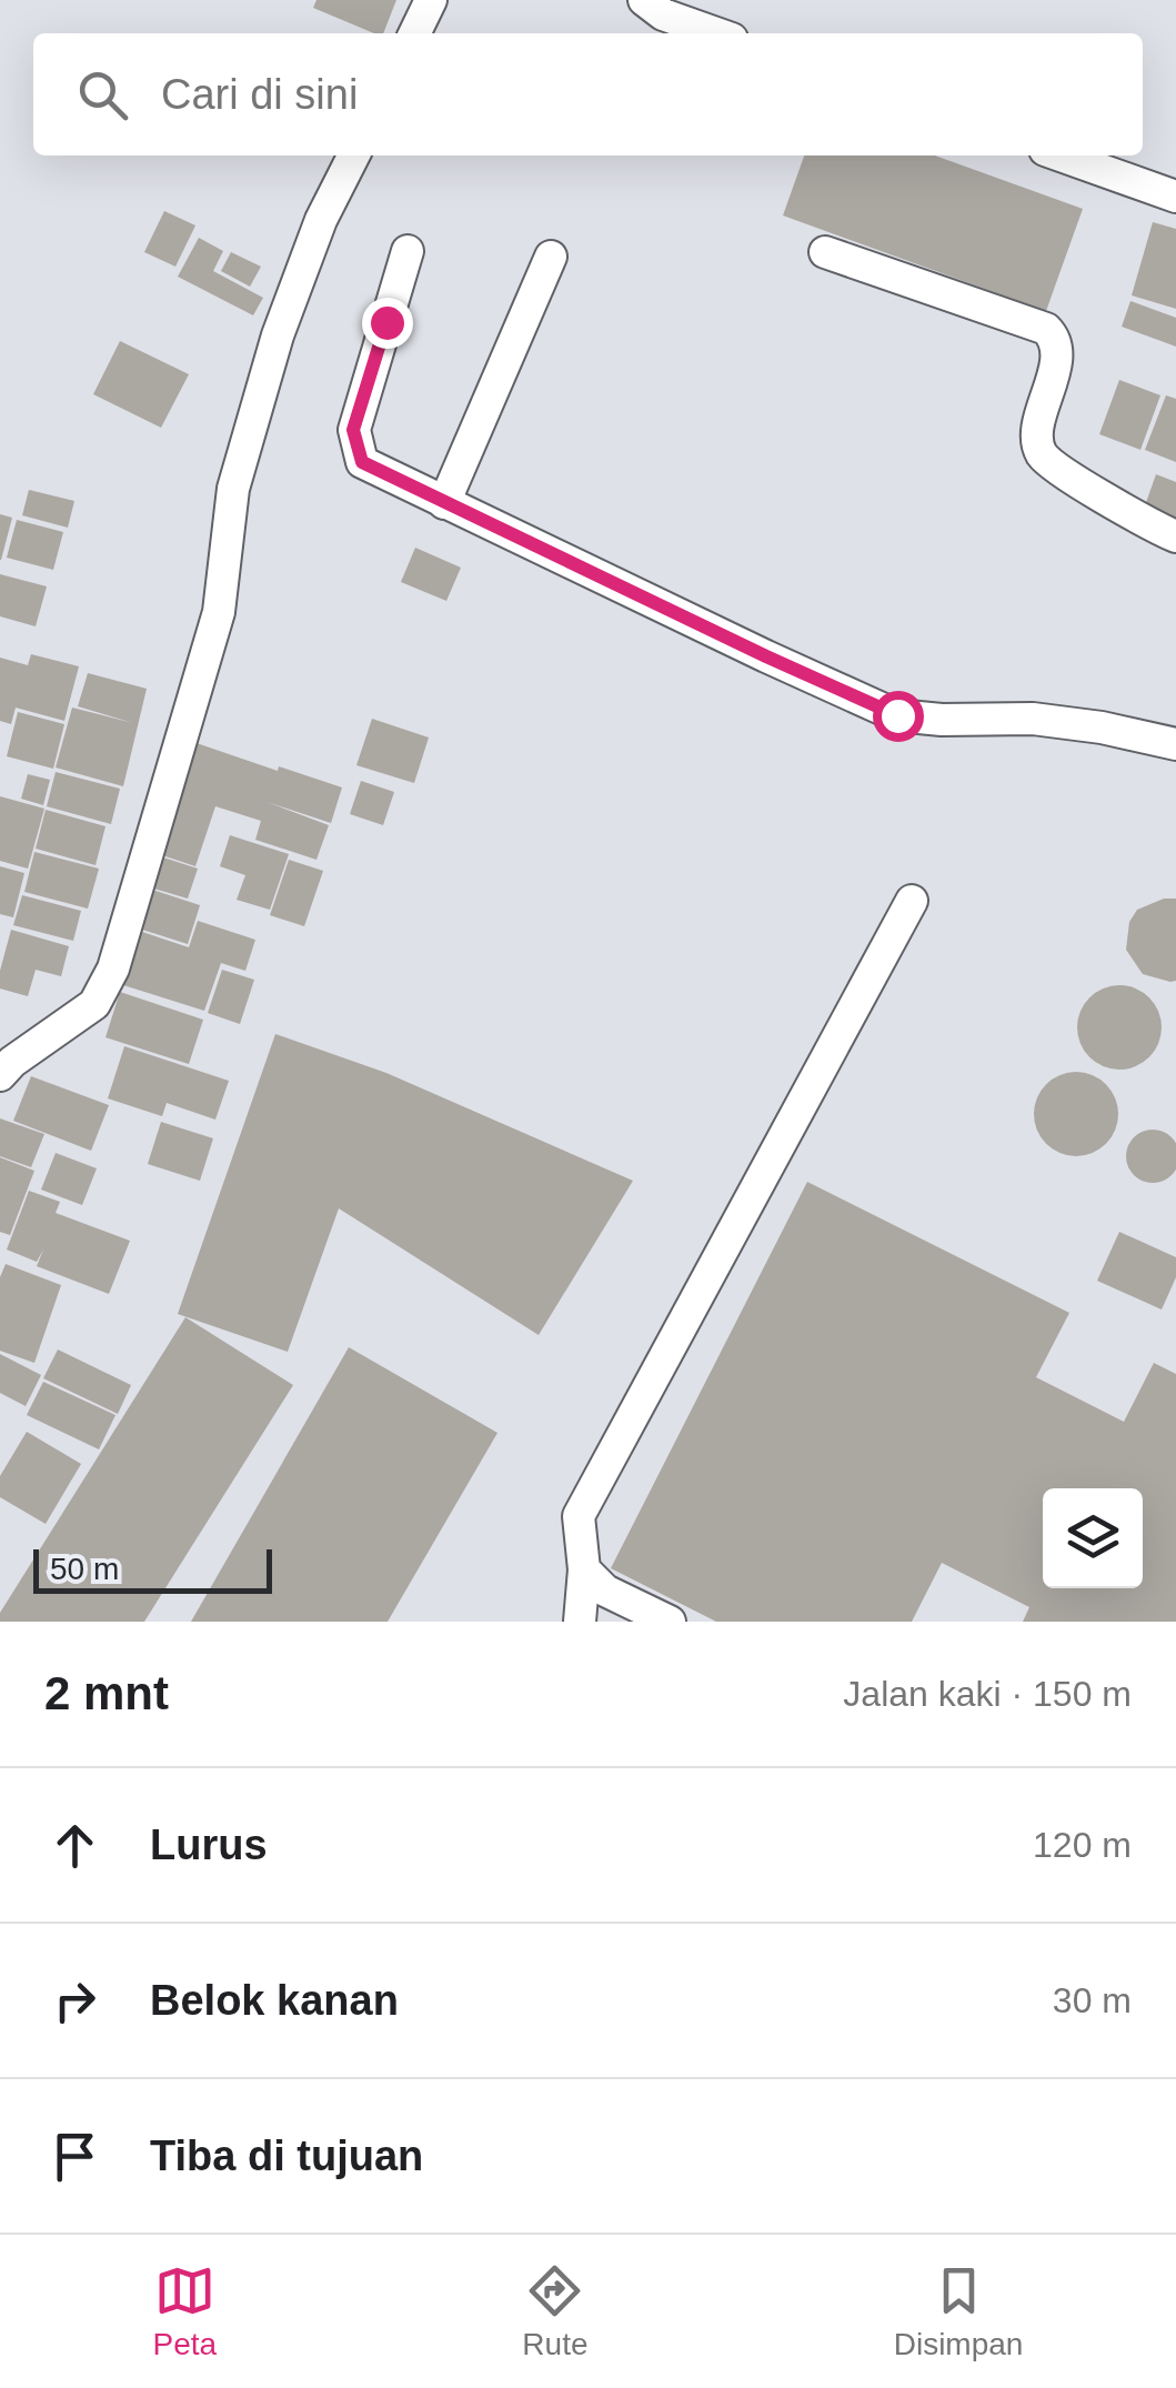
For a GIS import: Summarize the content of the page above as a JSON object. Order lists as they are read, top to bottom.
{
  "scale_bar": "50 m",
  "page": {
    "search": "Cari di sini",
    "scale": "50 m",
    "heading": ["2 mnt", "Jalan kaki · 150 m"],
    "list": [
      ["Lurus", "120 m"],
      ["Belok kanan", "30 m"],
      "Tiba di tujuan"
    ],
    "nav": ["Peta", "Rute", "Disimpan"]
  }
}
